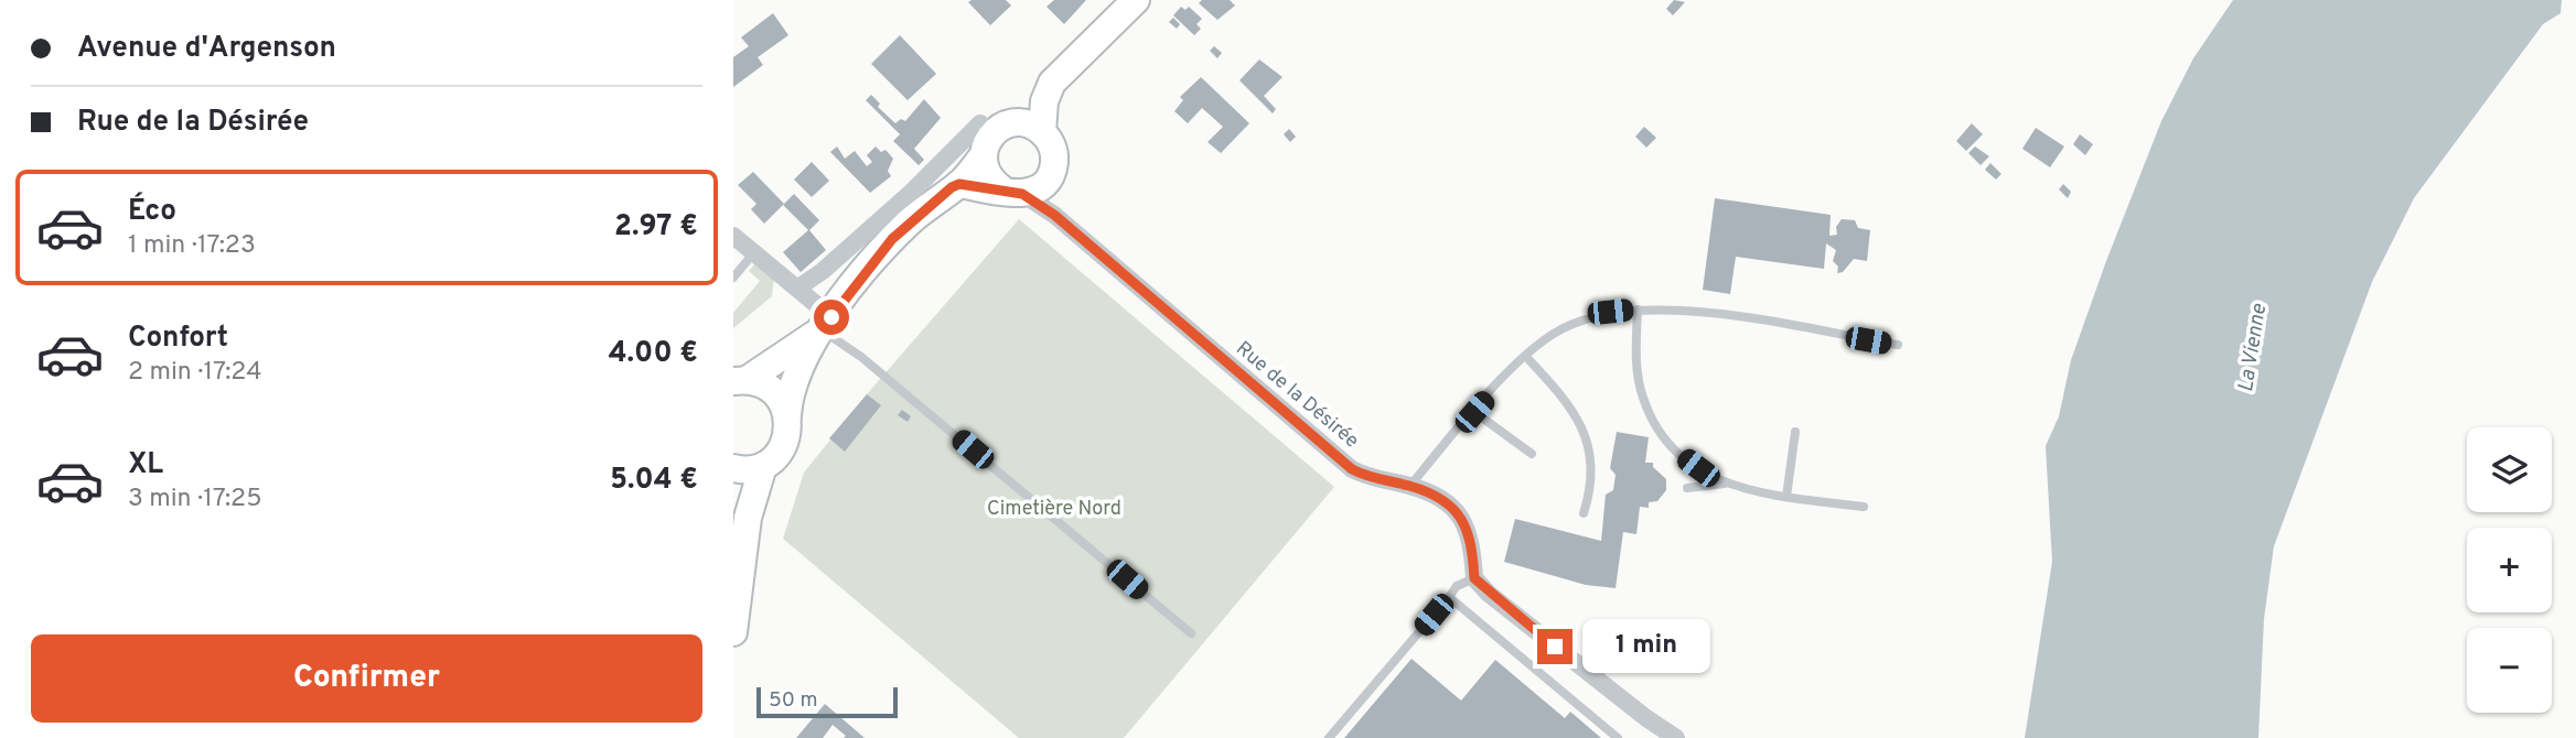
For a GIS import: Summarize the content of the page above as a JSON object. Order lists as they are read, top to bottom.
{
  "streets": {
    "street": ["Rue de la Désirée"]
  },
  "water": ["La Vienne"],
  "parks": ["Cimetière Nord"],
  "scale_bar": "50 m",
  "page": {
    "banner": ["Avenue d'Argenson", "Rue de la Désirée"],
    "list": [
      {
        "name": "Éco",
        "note": "1 min · 17:23",
        "value": "2.97 €"
      },
      {
        "name": "Confort",
        "note": "2 min · 17:24",
        "value": "4.00 €"
      },
      {
        "name": "XL",
        "note": "3 min · 17:25",
        "value": "5.04 €"
      }
    ],
    "map_buttons": ["+", "−"],
    "buttons": "Confirmer",
    "bubble": "1 min",
    "scale": "50 m"
  }
}
